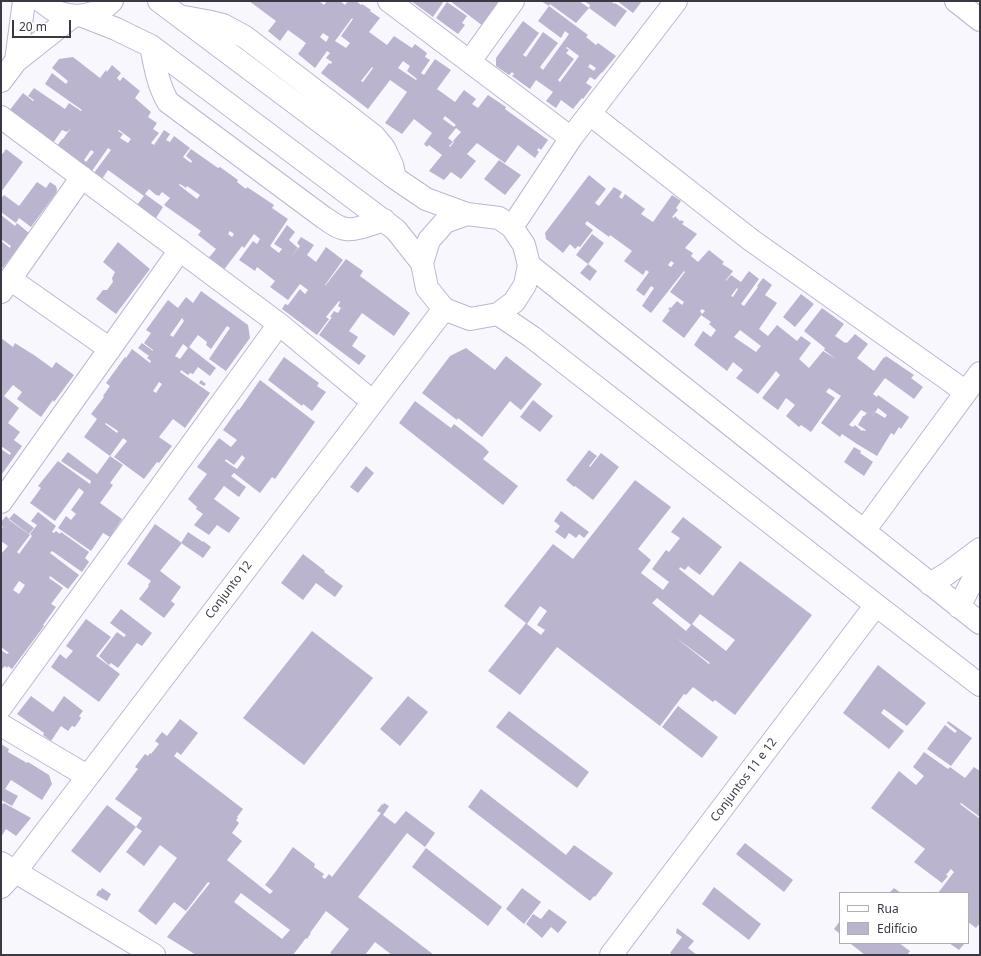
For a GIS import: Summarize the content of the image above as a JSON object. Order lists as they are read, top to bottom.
{
  "streets": {
    "street": ["Conjunto 12", "Conjuntos 11 e 12"]
  },
  "legend": ["Rua", "Edifício"],
  "scale_bar": "20 m"
}
